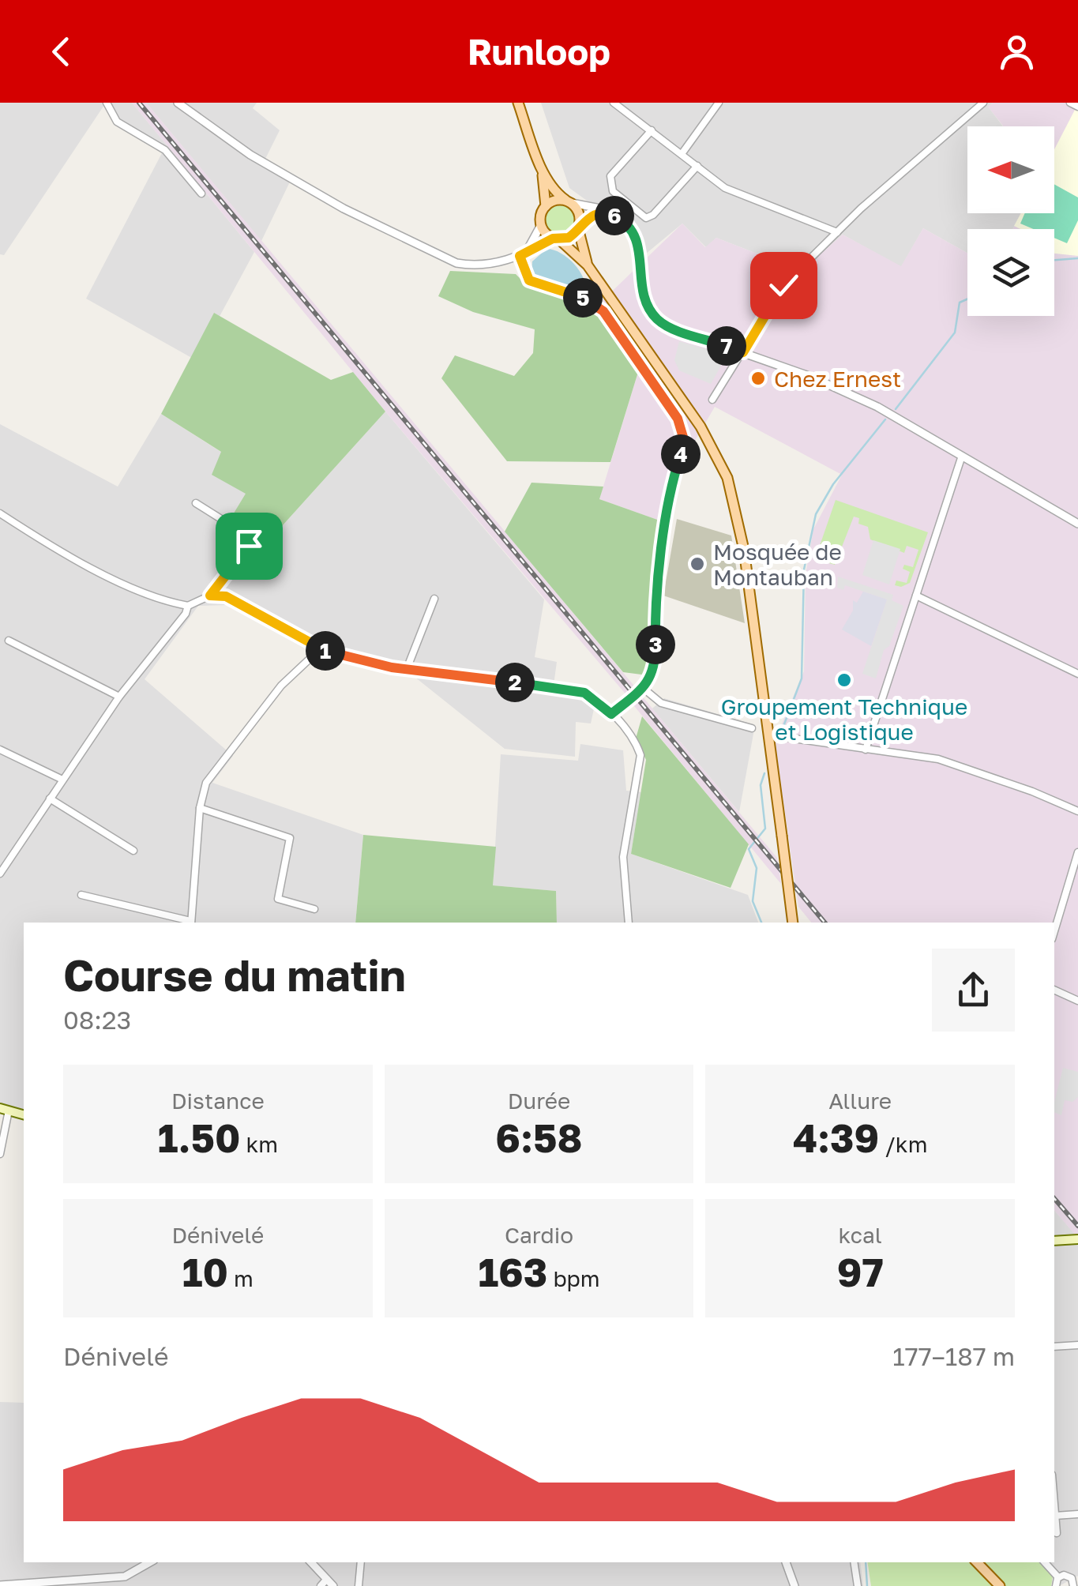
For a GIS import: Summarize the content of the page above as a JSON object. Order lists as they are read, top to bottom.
{
  "places": ["Chez Ernest", "Mosquée de Montauban", "Groupement Technique et Logistique"],
  "north": "left",
  "page": {
    "header": "Runloop",
    "pins": [
      "6",
      "5",
      "7",
      "4",
      "3",
      "1",
      "2"
    ],
    "heading": ["Course du matin", "08:23"],
    "stats": [
      ["Distance", "1.50 km"],
      ["Durée", "6:58"],
      ["Allure", "4:39 /km"],
      ["Dénivelé", "10 m"],
      ["Cardio", "163 bpm"],
      ["kcal", "97"]
    ],
    "chart": ["Dénivelé", "177–187 m"]
  }
}
